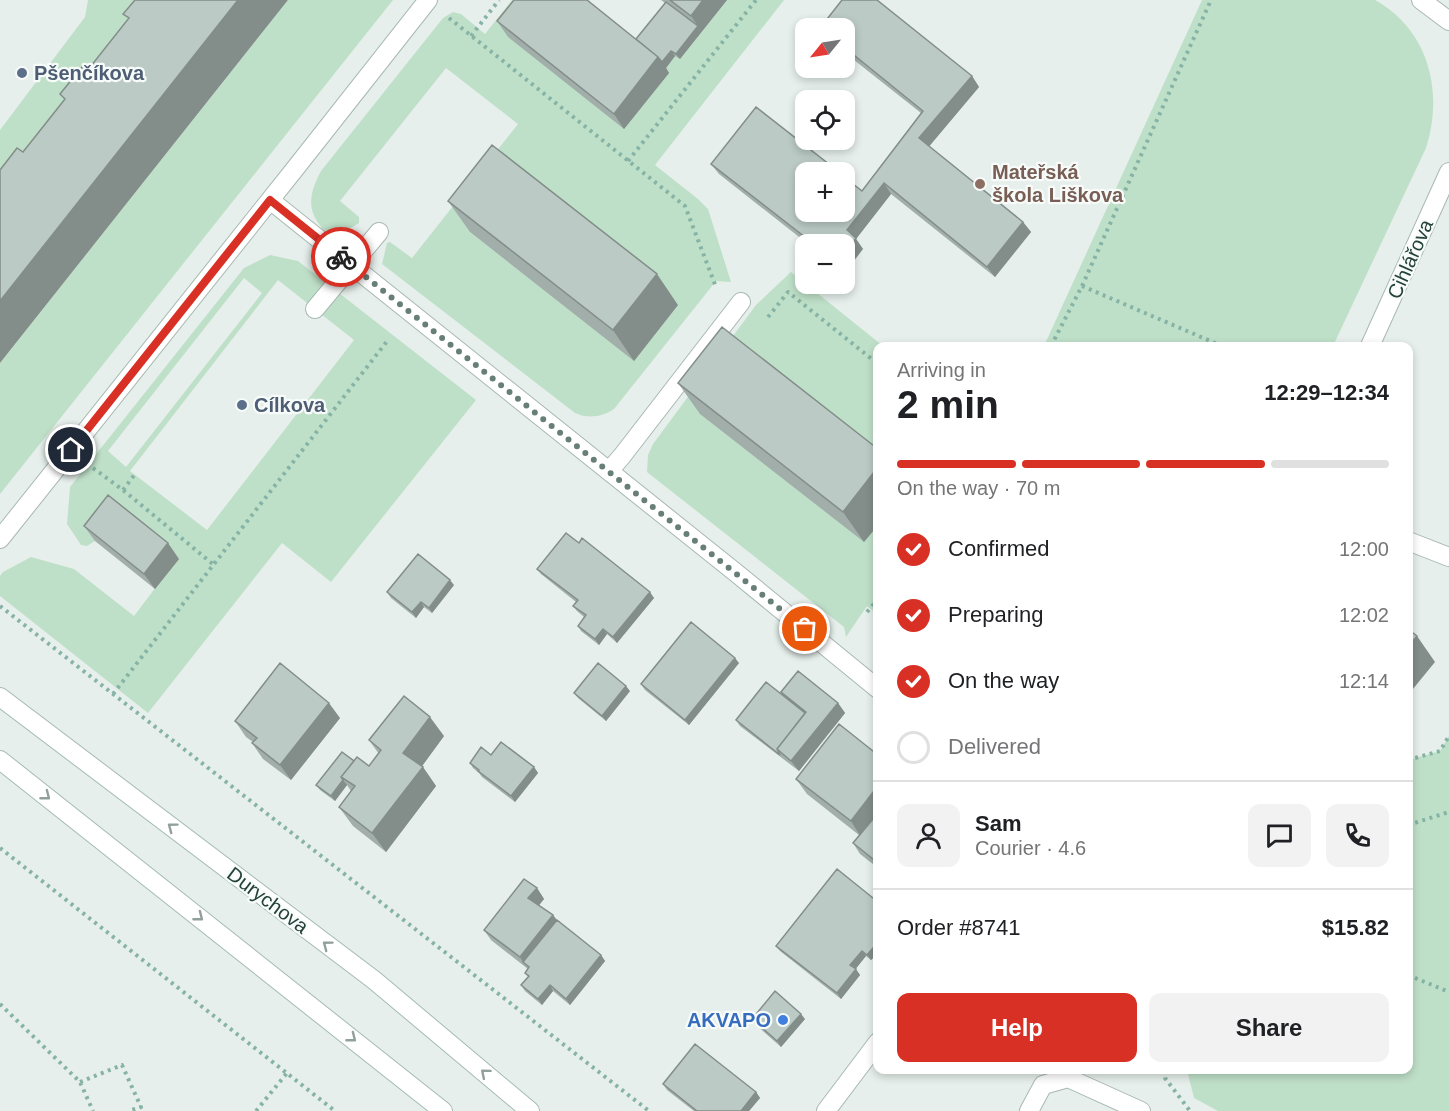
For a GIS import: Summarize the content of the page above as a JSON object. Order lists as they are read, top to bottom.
{
  "streets": {
    "street": ["Cihlářova", "Durychova"]
  },
  "places": [
    "Pšenčíkova",
    "Mateřská škola Liškova",
    "Cílkova",
    "AKVAPO"
  ],
  "north": "bottom left",
  "page": {
    "map_buttons": ["+", "−"],
    "heading": ["2 min", "Arriving in", "12:29–12:34"],
    "panel": [
      "Sam",
      "Courier · 4.6",
      "Order #8741",
      "$15.82"
    ],
    "bar": "On the way · 70 m",
    "list": [
      ["Confirmed", "12:00"],
      ["Preparing", "12:02"],
      ["On the way", "12:14"],
      "Delivered"
    ],
    "buttons": ["Help", "Share"]
  }
}
